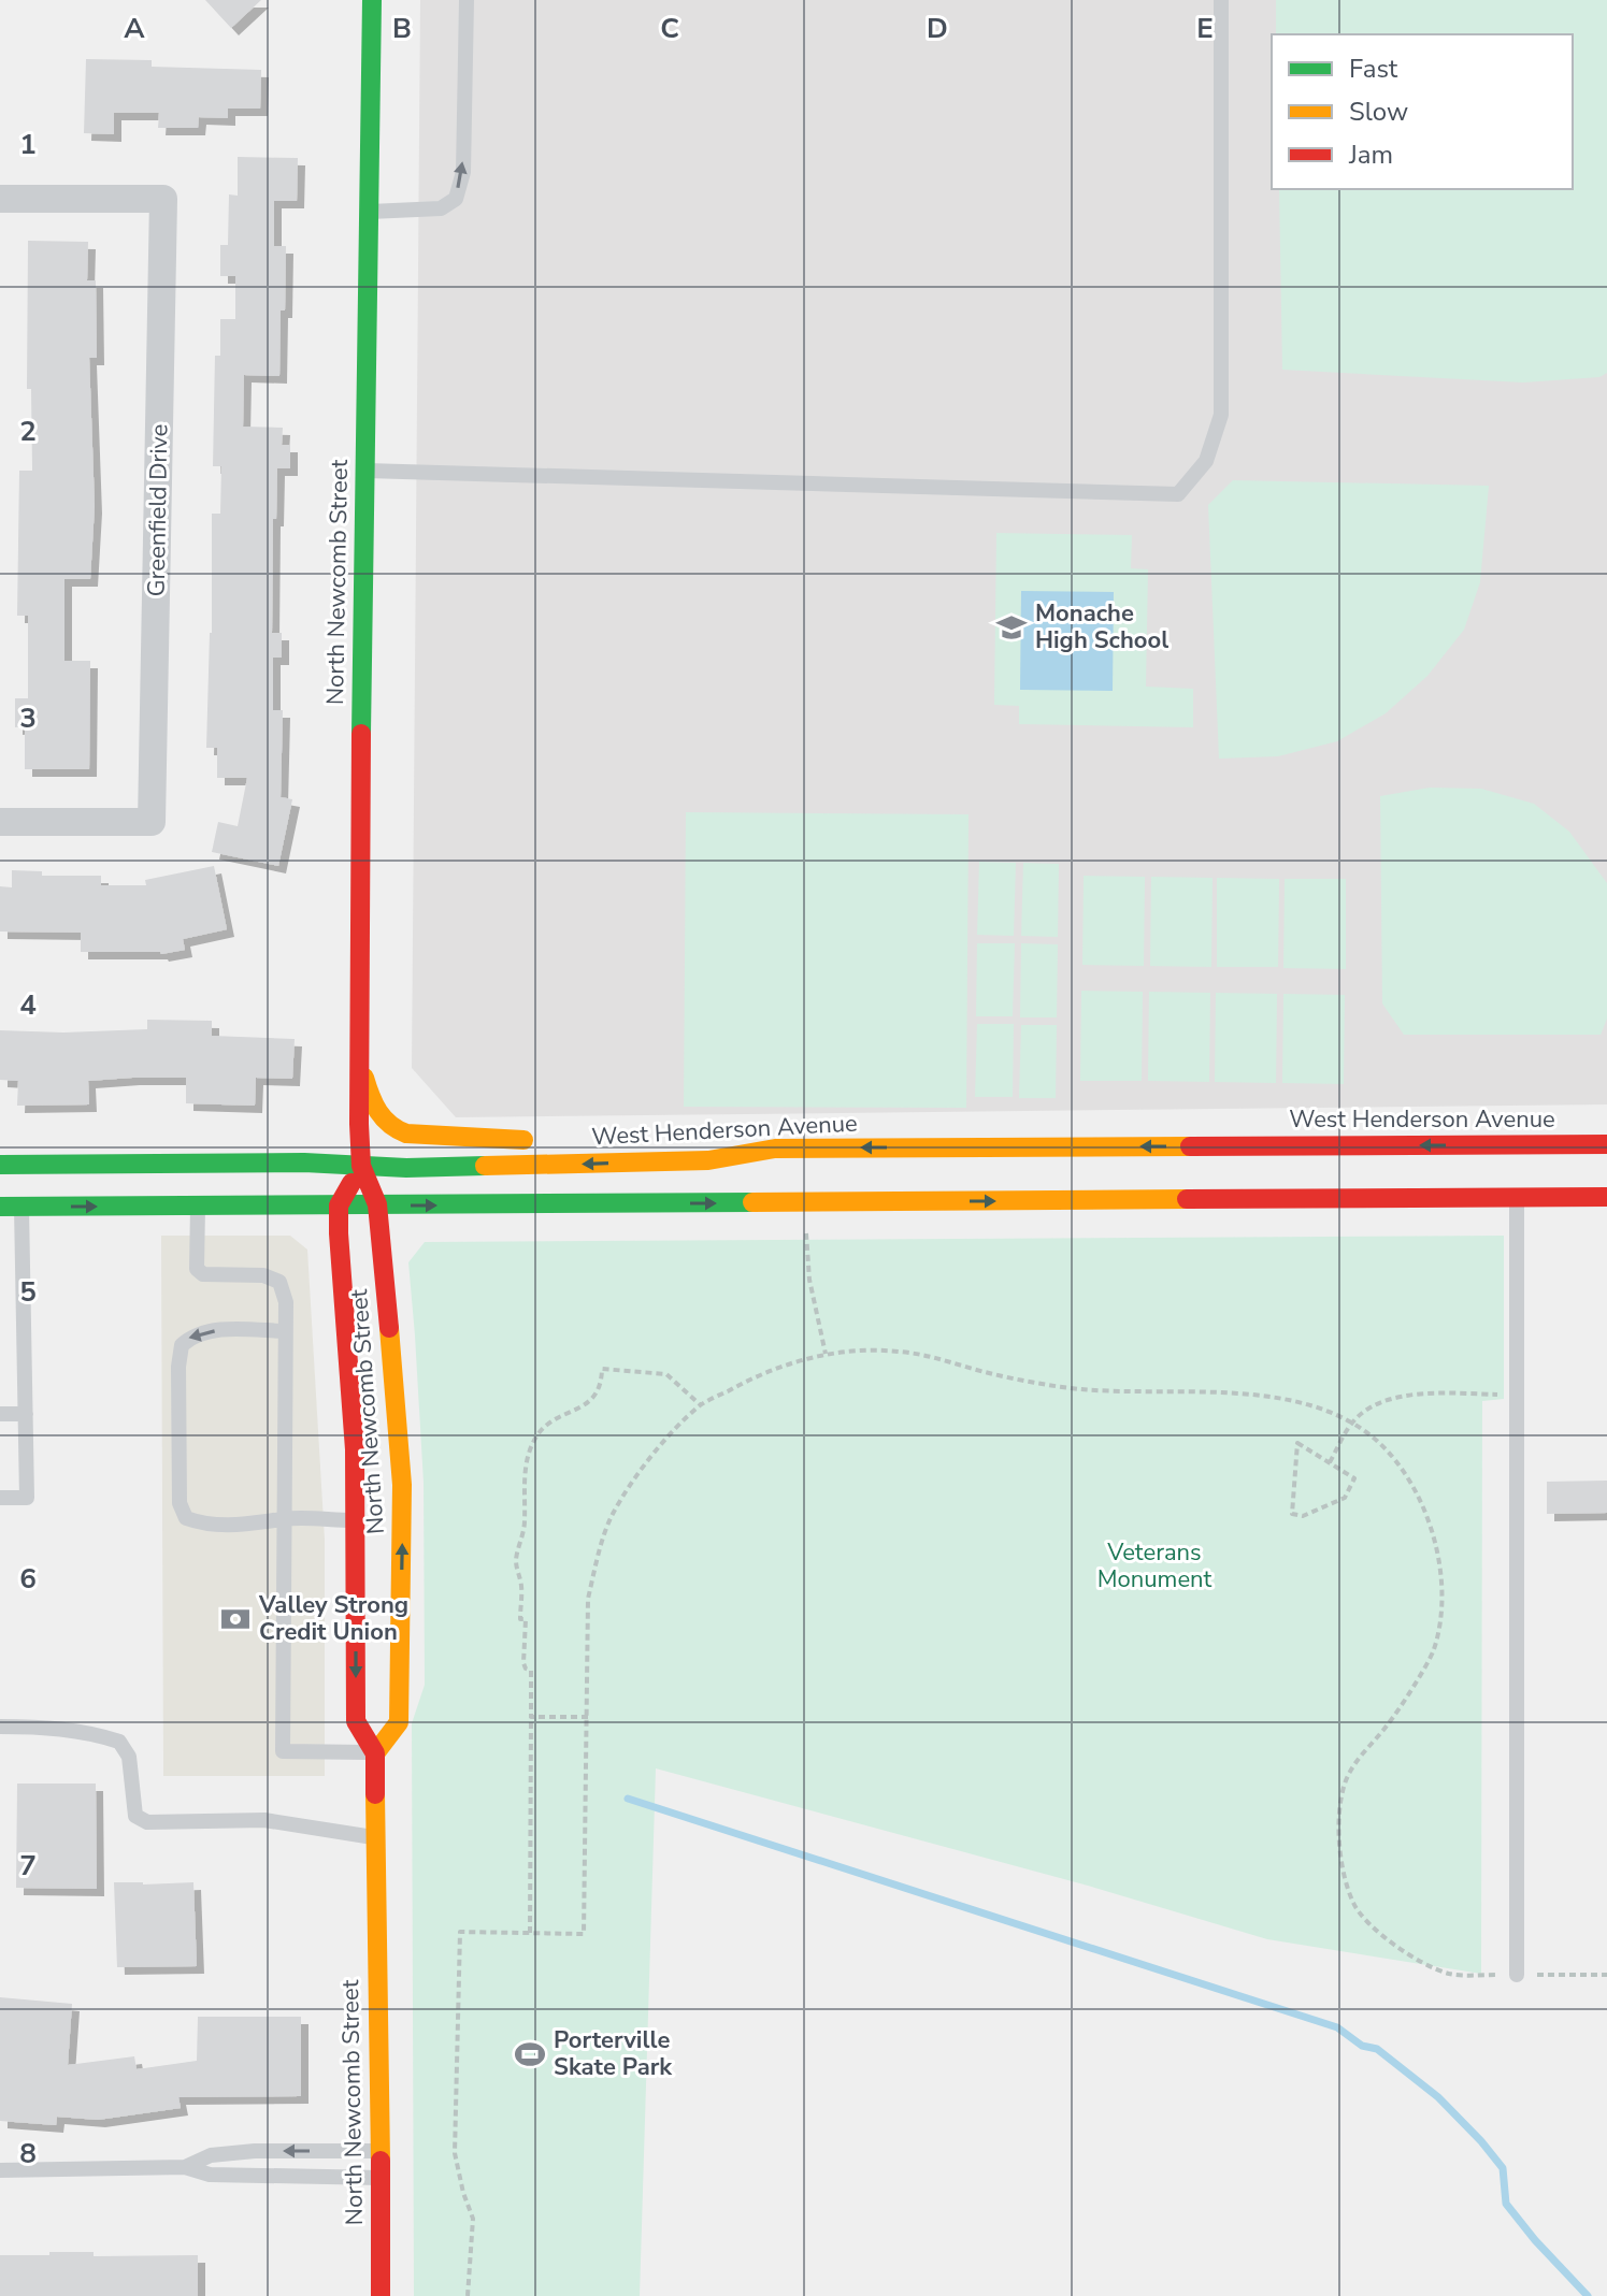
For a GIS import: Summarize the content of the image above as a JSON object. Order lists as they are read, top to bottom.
{
  "streets": {
    "main road": ["North Newcomb Street", "West Henderson Avenue"],
    "street": ["Greenfield Drive"]
  },
  "crossings": [
    ["North Newcomb Street", "West Henderson Avenue"]
  ],
  "parks": ["Veterans Monument"],
  "places": {
    "school or university": ["Monache High School"],
    "bank": ["Valley Strong Credit Union"],
    "sports": ["Porterville Skate Park"]
  },
  "legend": ["Fast", "Slow", "Jam"],
  "grid": {
    "columns": [
      "A",
      "B",
      "C",
      "D",
      "E"
    ],
    "rows": [
      "1",
      "2",
      "3",
      "4",
      "5",
      "6",
      "7",
      "8"
    ]
  }
}
